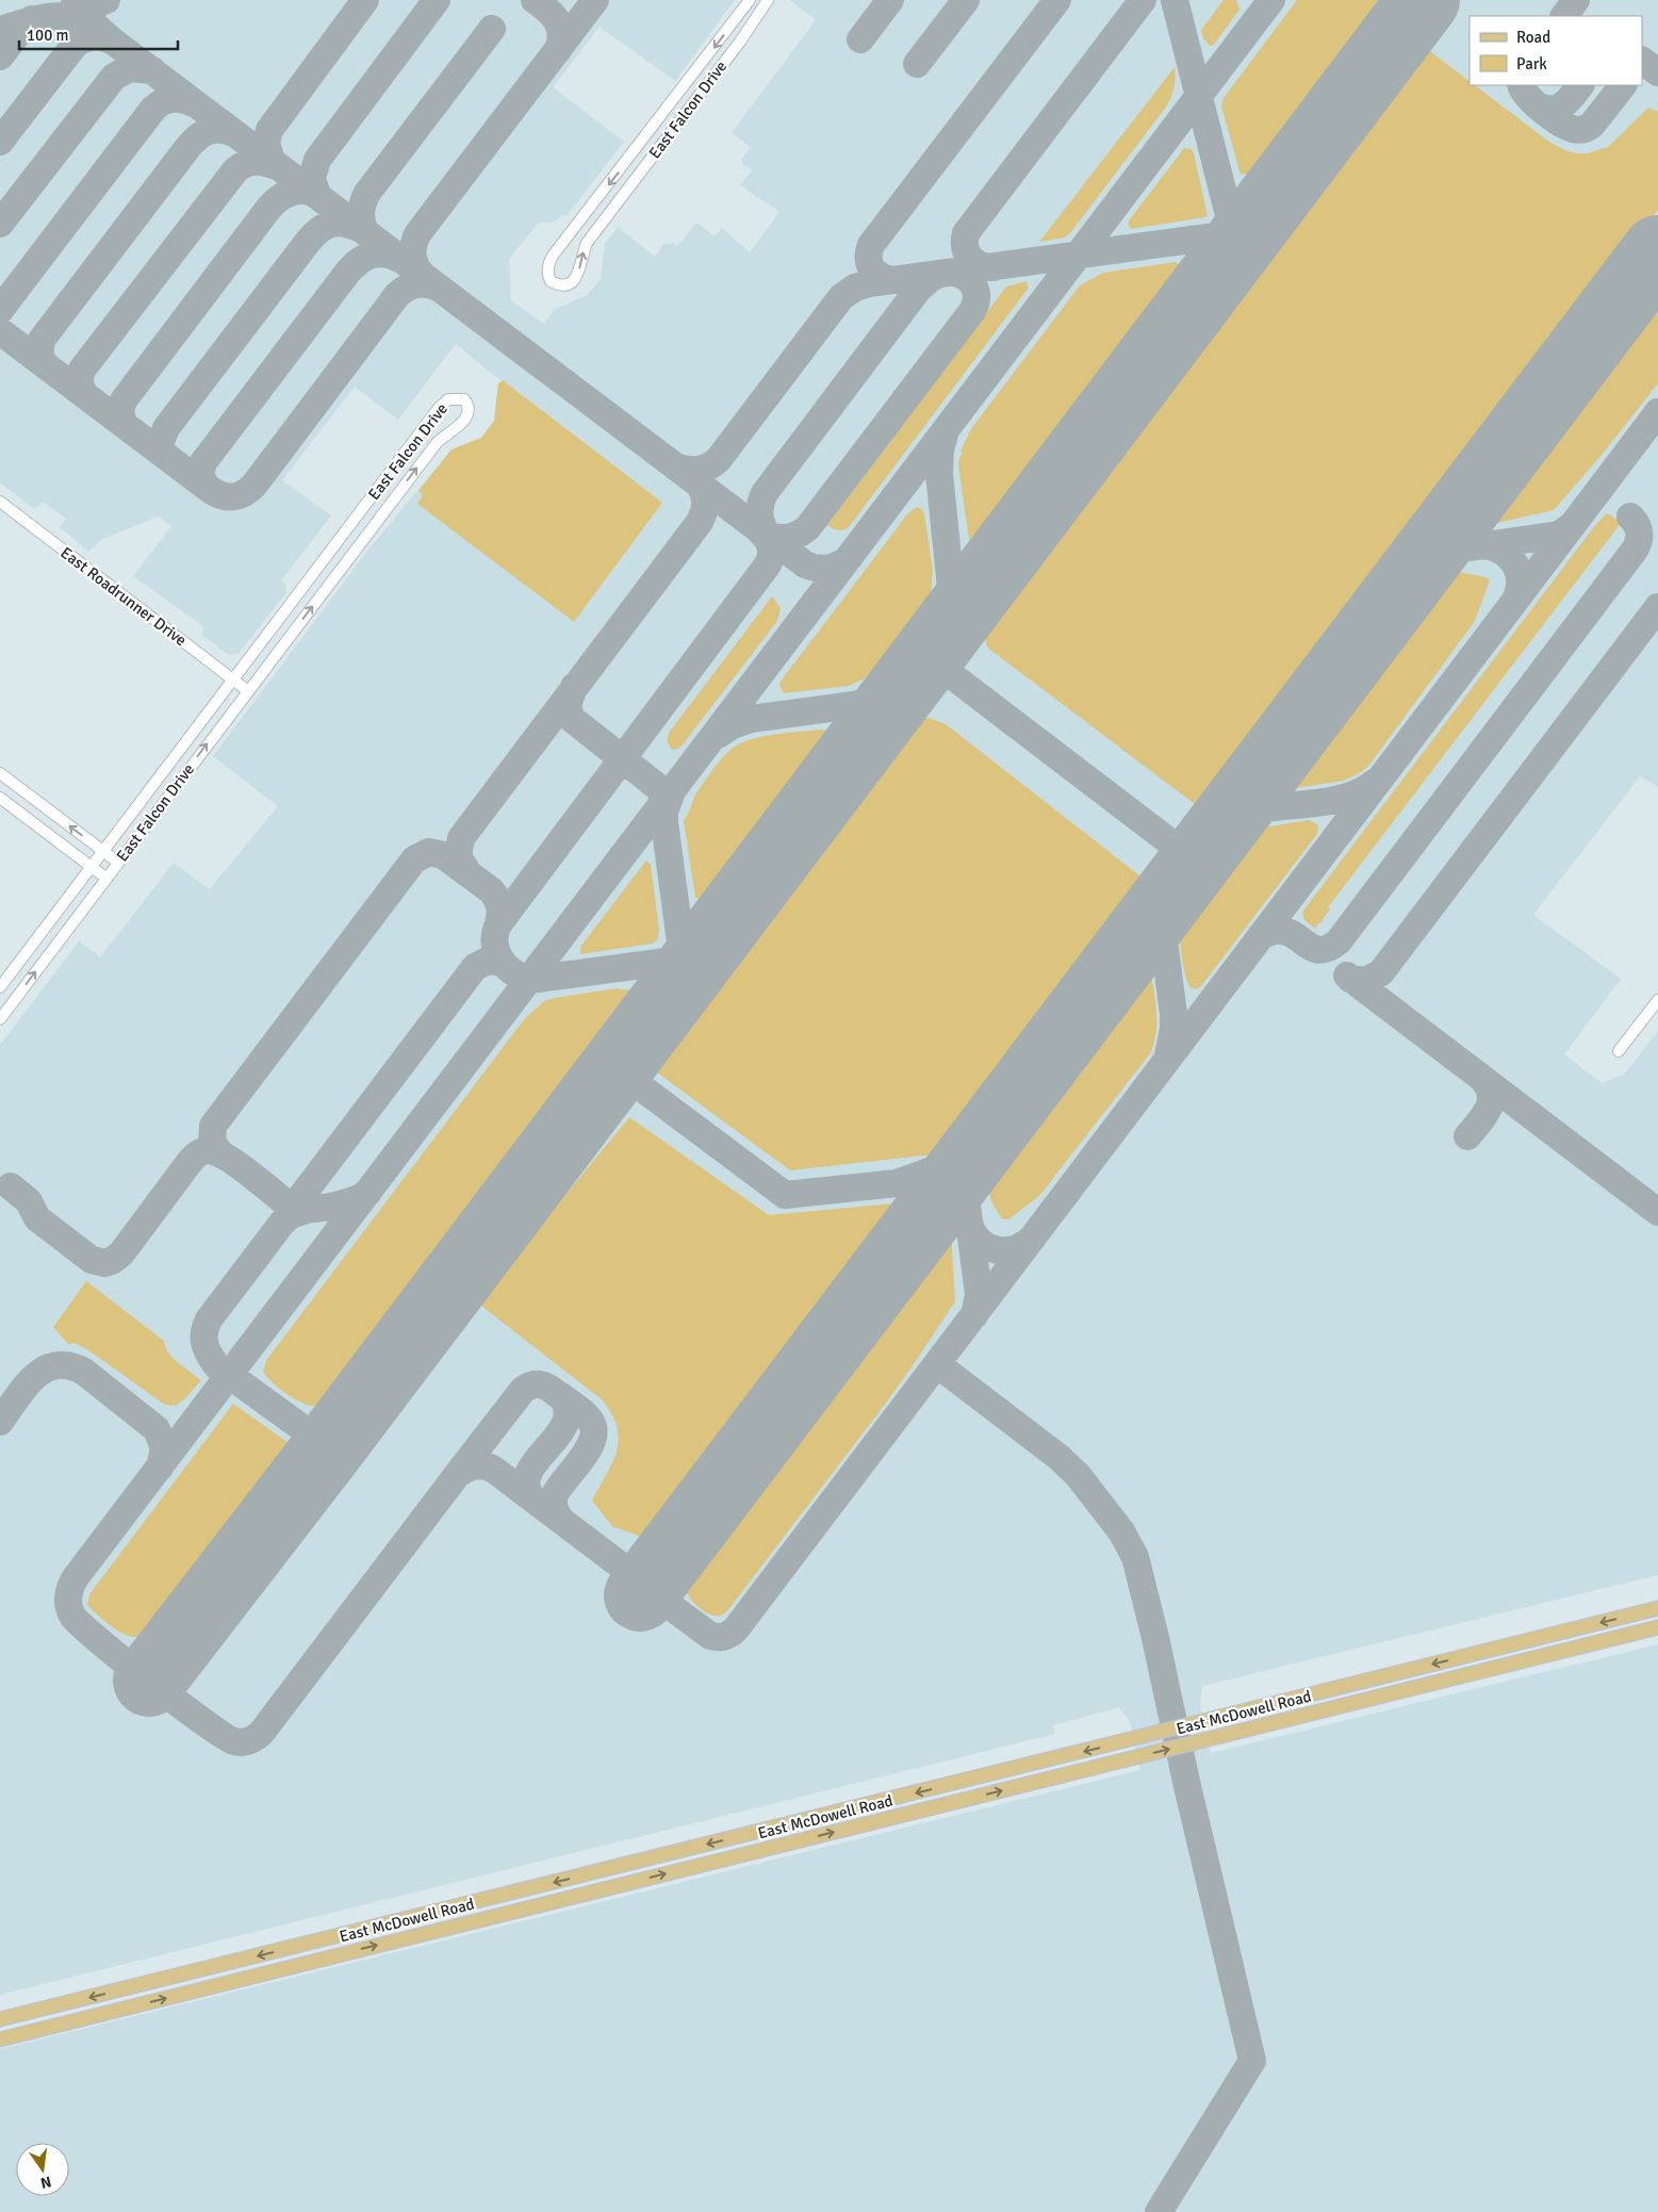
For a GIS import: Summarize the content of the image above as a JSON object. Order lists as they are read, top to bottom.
{
  "streets": {
    "main road": ["East McDowell Road"],
    "street": ["East Falcon Drive", "East Roadrunner Drive"]
  },
  "crossings": [
    ["East Falcon Drive", "East Roadrunner Drive"]
  ],
  "legend": ["Road", "Park"],
  "scale_bar": "100 m",
  "north": "bottom"
}
